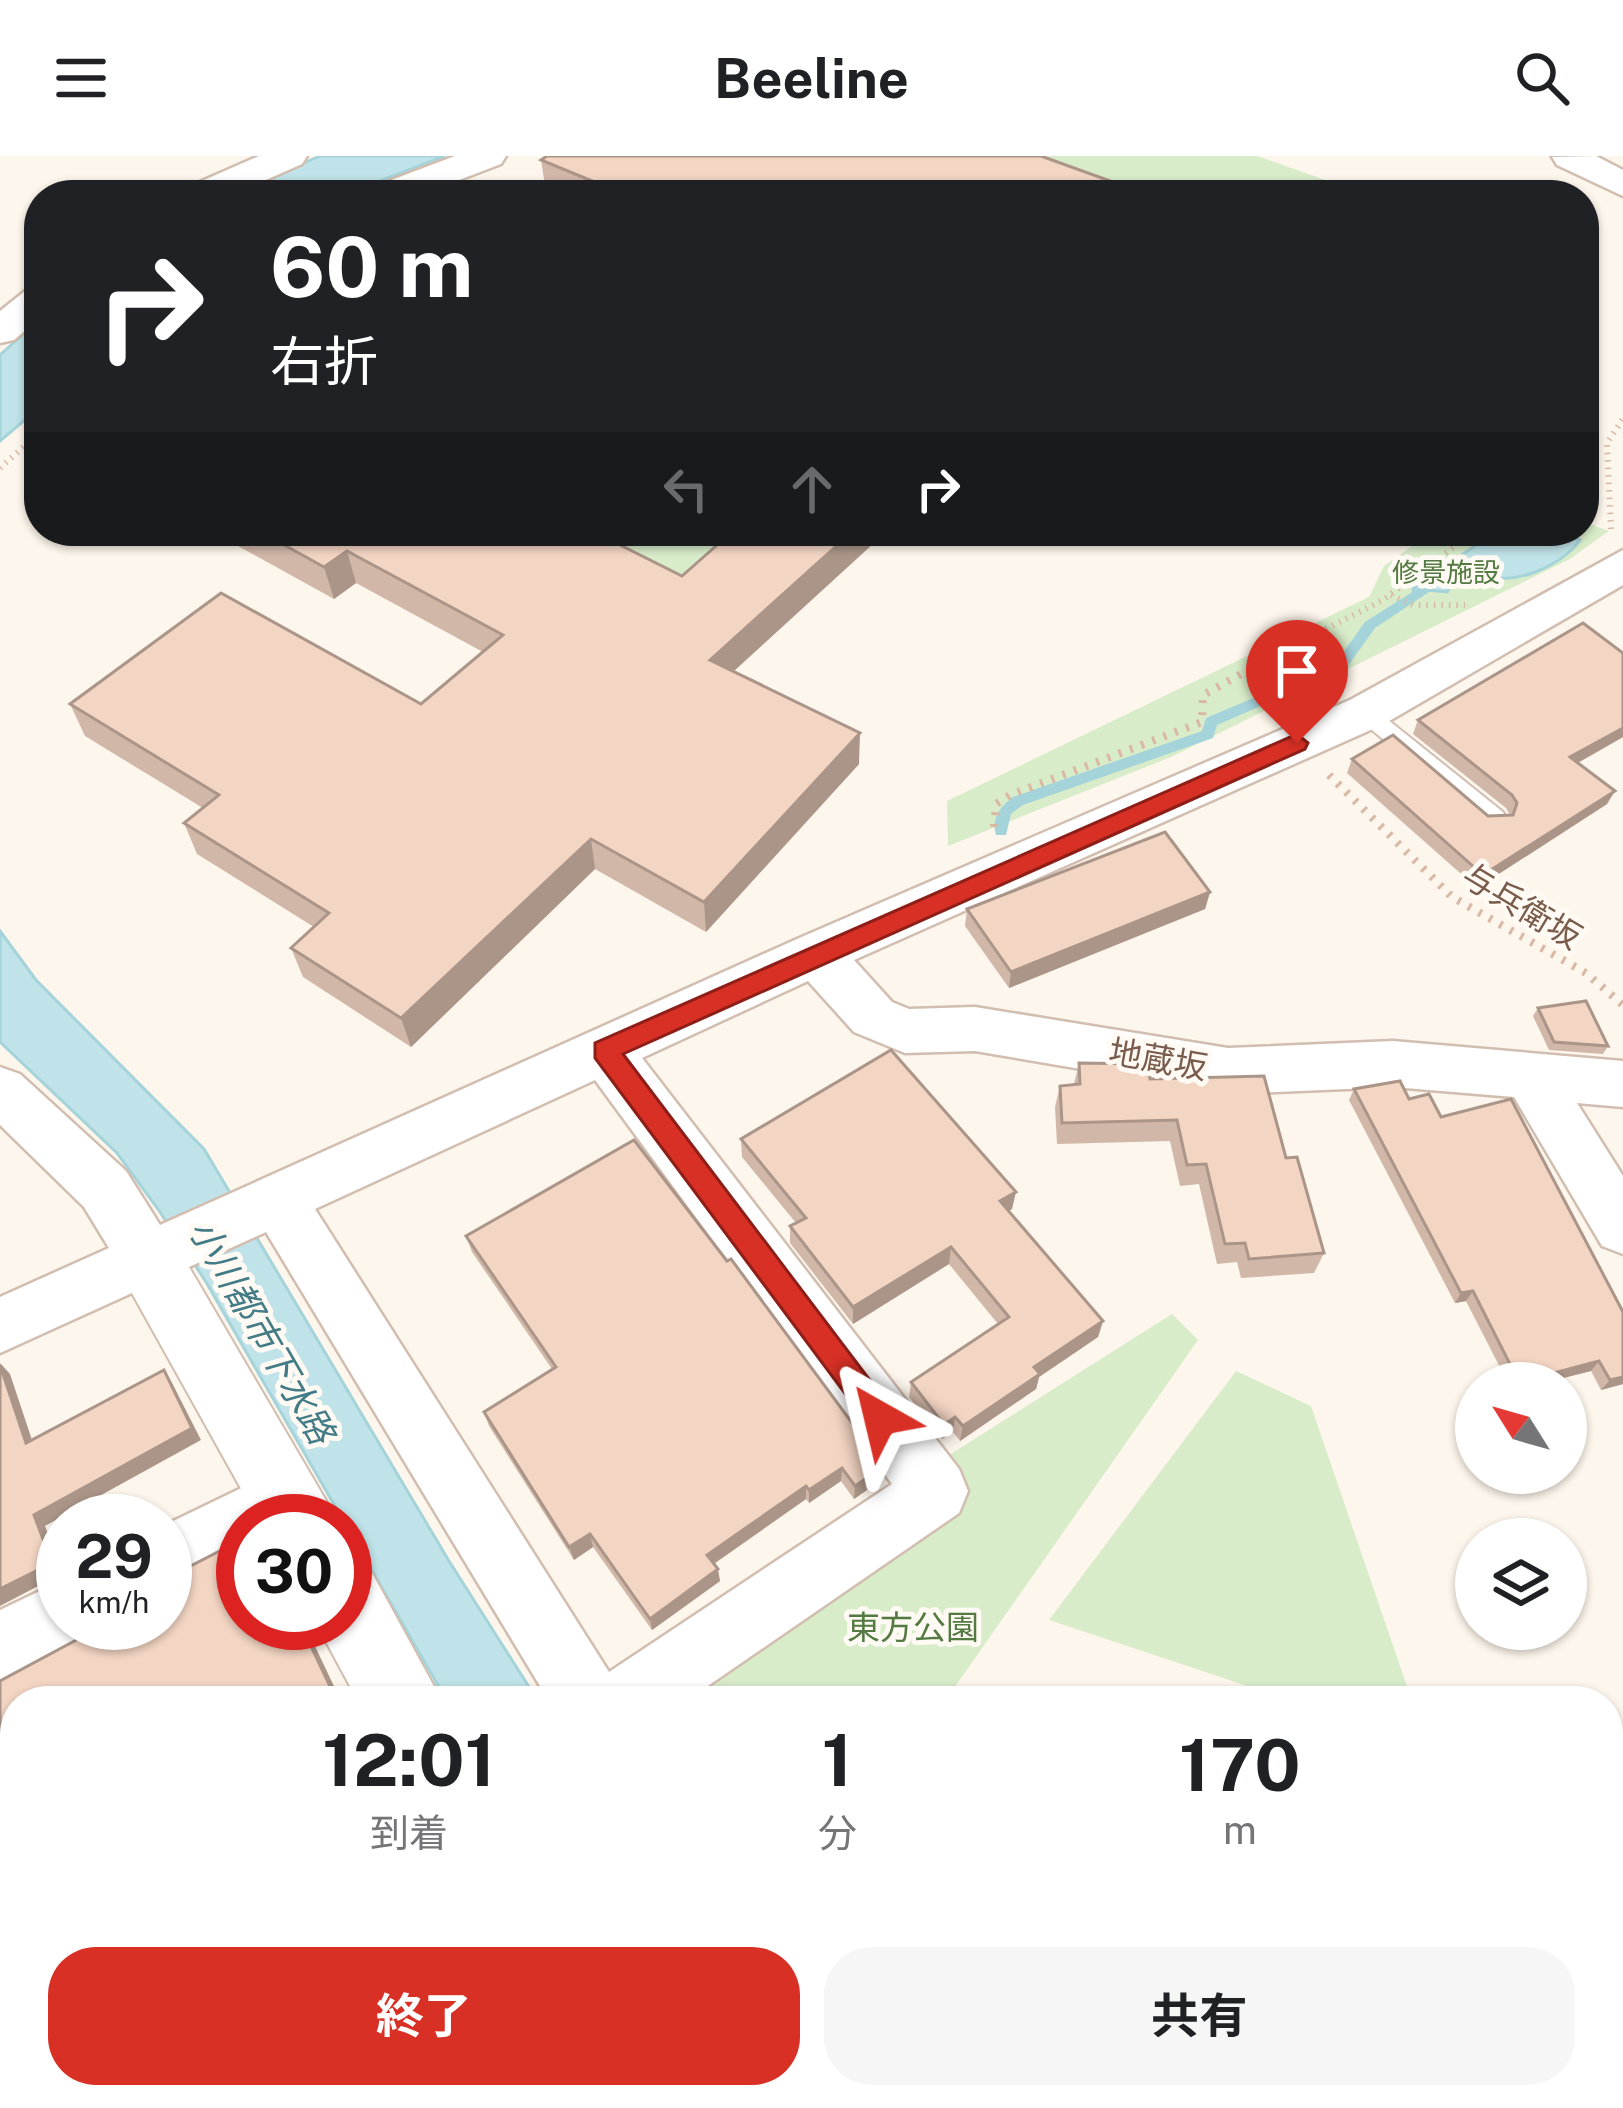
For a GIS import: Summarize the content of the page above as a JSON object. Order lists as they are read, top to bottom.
{
  "streets": {
    "street": ["地蔵坂"],
    "path": ["与兵衛坂"]
  },
  "water": ["小川都市下水路"],
  "parks": ["修景施設", "東方公園"],
  "north": "top left",
  "page": {
    "header": "Beeline",
    "turn": ["60 m", "右折"],
    "speed": "29 km/h",
    "limit": "30",
    "eta": [
      "12:01",
      "到着",
      "1",
      "分",
      "170",
      "m"
    ],
    "buttons": ["終了", "共有"]
  }
}
